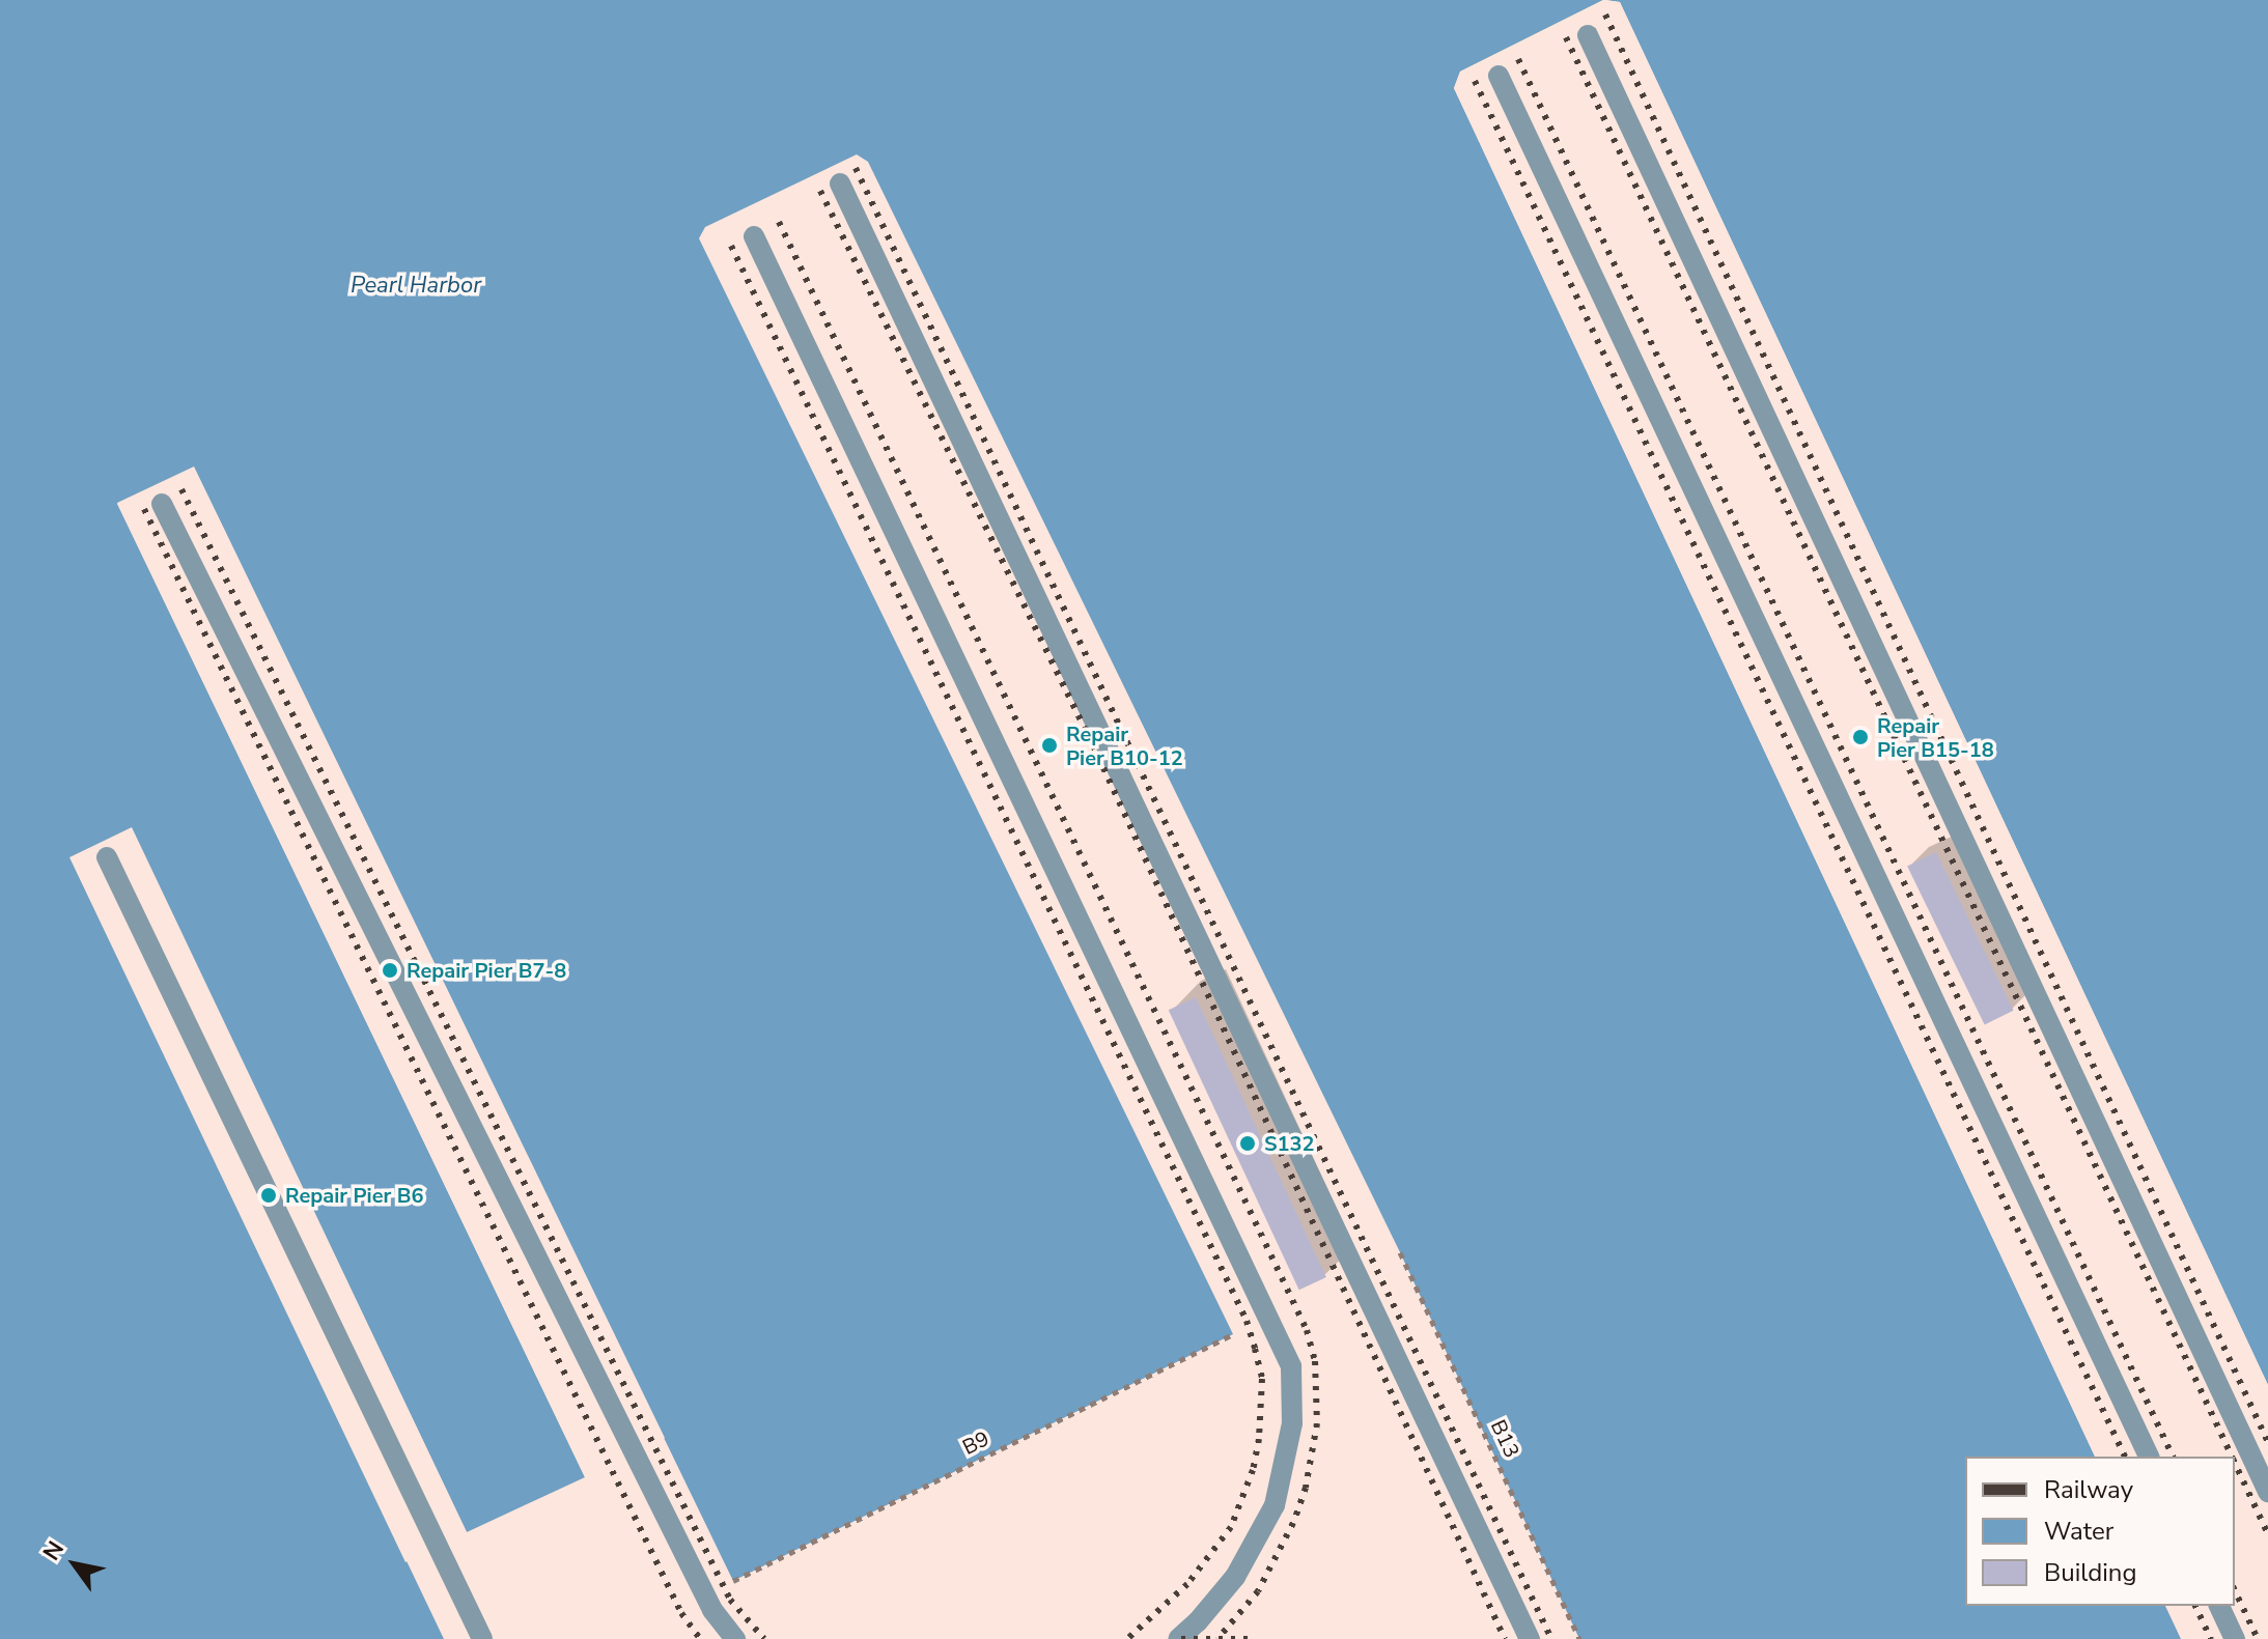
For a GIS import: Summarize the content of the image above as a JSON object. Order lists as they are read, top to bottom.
{
  "streets": {
    "path": ["B13", "B9"]
  },
  "water": ["Pearl Harbor"],
  "places": [
    "Repair Pier B15-18",
    "Repair Pier B10-12",
    "Repair Pier B7-8",
    "S132",
    "Repair Pier B6"
  ],
  "legend": ["Railway", "Water", "Building"],
  "north": "top left"
}
